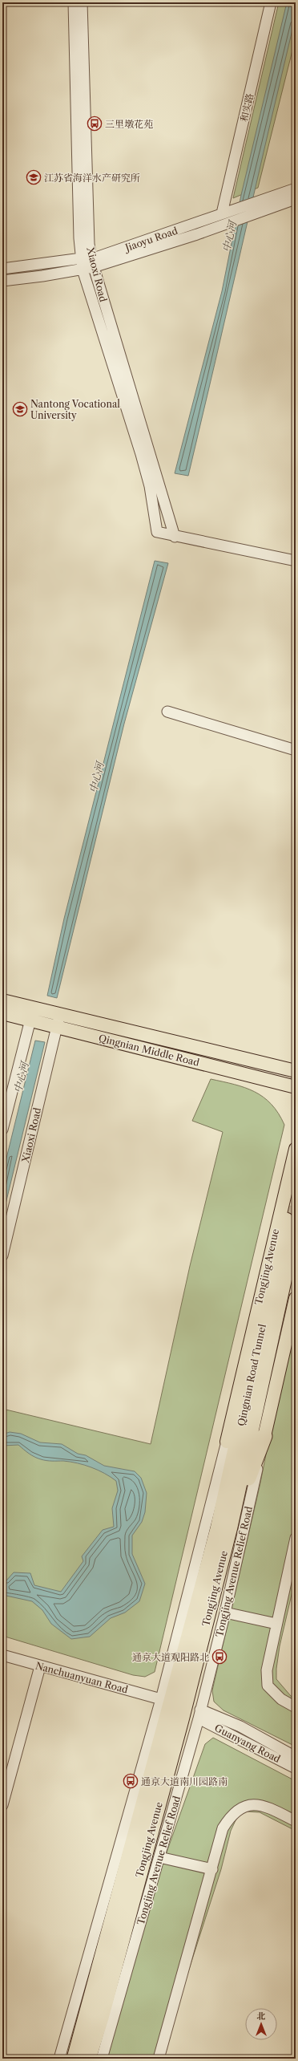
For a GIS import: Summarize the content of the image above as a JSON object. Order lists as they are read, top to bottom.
{
  "streets": {
    "highway": ["Tongjing Avenue", "Qingnian Road Tunnel"],
    "main road": ["Qingnian Middle Road"],
    "street": [
      "和实路",
      "Jiaoyu Road",
      "Xiaoxi Road",
      "Tongjing Avenue Relief Road",
      "Nanchuanyuan Road",
      "Guanyang Road"
    ]
  },
  "crossings": [
    ["和实路", "Jiaoyu Road"],
    ["Jiaoyu Road", "Xiaoxi Road"],
    ["Xiaoxi Road", "Qingnian Middle Road"],
    ["Tongjing Avenue", "Qingnian Road Tunnel"],
    ["Tongjing Avenue Relief Road", "Guanyang Road"]
  ],
  "water": ["中心河"],
  "places": {
    "bus stop": ["三里墩花苑", "通京大道观阳路北", "通京大道南川园路南"],
    "school or university": ["江苏省海洋水产研究所", "Nantong Vocational University"]
  },
  "north": "top"
}
